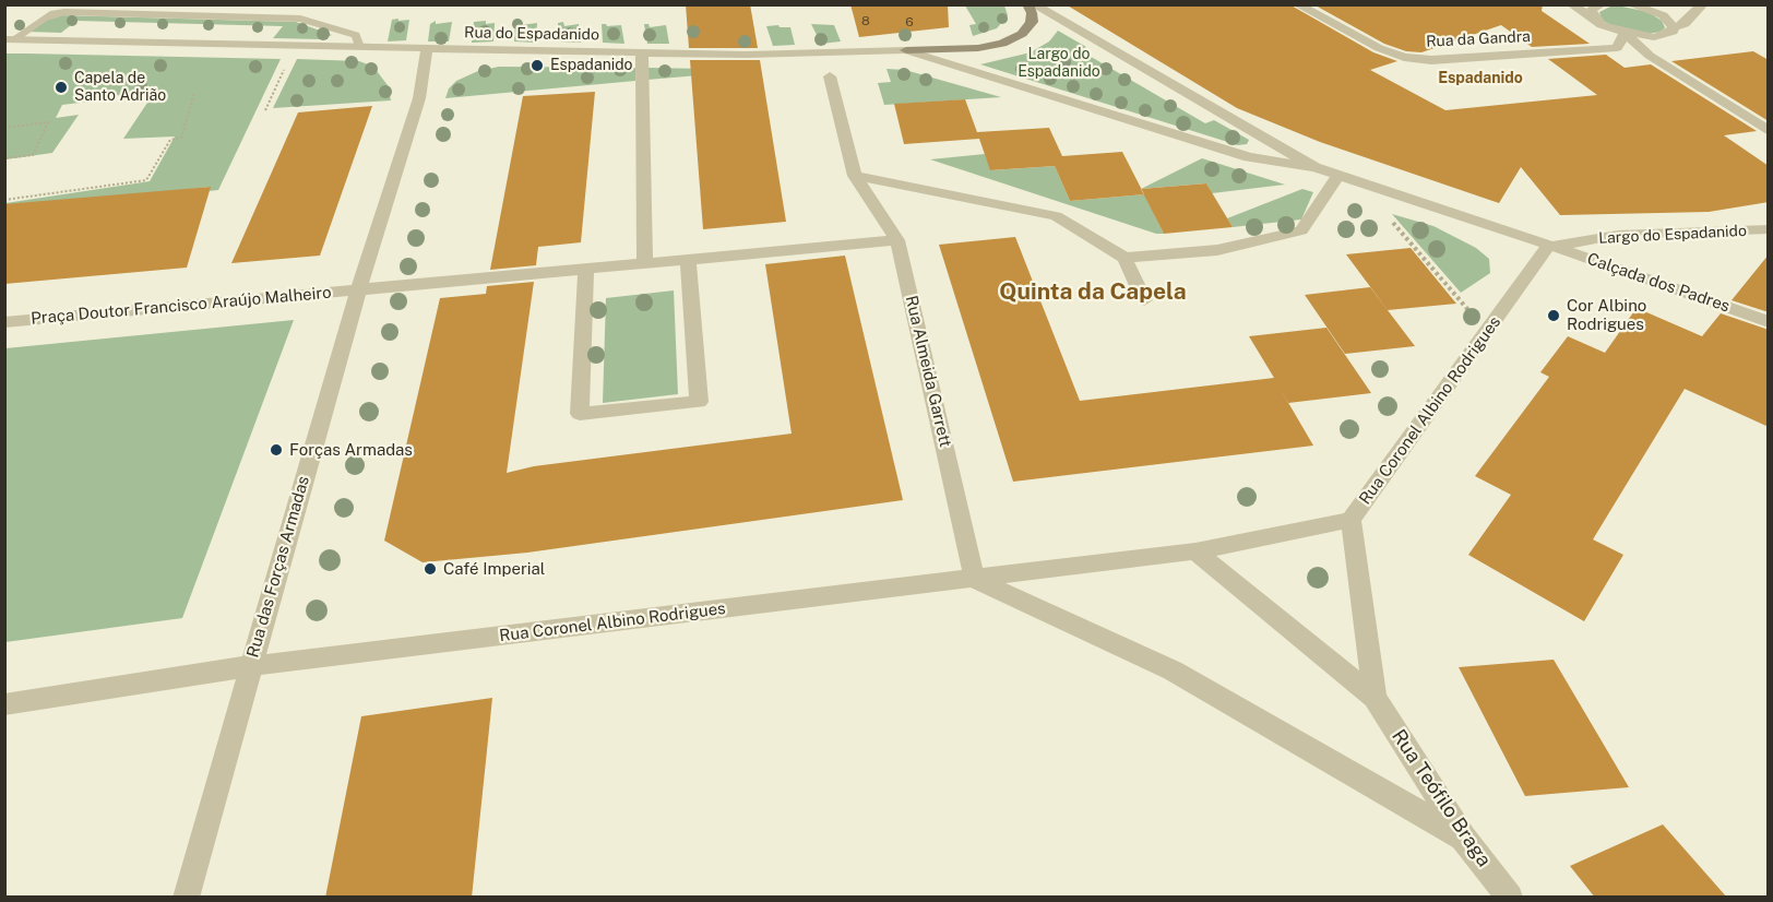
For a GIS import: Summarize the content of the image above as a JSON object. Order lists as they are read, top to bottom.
{
  "streets": {
    "street": [
      "Rua do Espadanido",
      "Rua da Gandra",
      "Largo do Espadanido",
      "Calçada dos Padres",
      "Praça Doutor Francisco Araújo Malheiro",
      "Rua Almeida Garrett",
      "Rua Coronel Albino Rodrigues",
      "Rua das Forças Armadas",
      "Rua Teófilo Braga"
    ]
  },
  "crossings": [
    ["Rua do Espadanido", "Largo do Espadanido"],
    ["Rua do Espadanido", "Rua das Forças Armadas"],
    ["Largo do Espadanido", "Calçada dos Padres"],
    ["Largo do Espadanido", "Rua Coronel Albino Rodrigues"],
    ["Calçada dos Padres", "Rua Coronel Albino Rodrigues"],
    ["Praça Doutor Francisco Araújo Malheiro", "Rua Almeida Garrett"],
    ["Praça Doutor Francisco Araújo Malheiro", "Rua das Forças Armadas"],
    ["Rua Almeida Garrett", "Rua Coronel Albino Rodrigues"],
    ["Rua Coronel Albino Rodrigues", "Rua das Forças Armadas"],
    ["Rua Coronel Albino Rodrigues", "Rua Teófilo Braga"]
  ],
  "districts": ["Espadanido", "Quinta da Capela"],
  "parks": ["Largo do Espadanido"],
  "places": [
    "Espadanido",
    "Capela de Santo Adrião",
    "Cor Albino Rodrigues",
    "Forças Armadas",
    "Café Imperial"
  ],
  "house_numbers": ["8", "6"]
}
